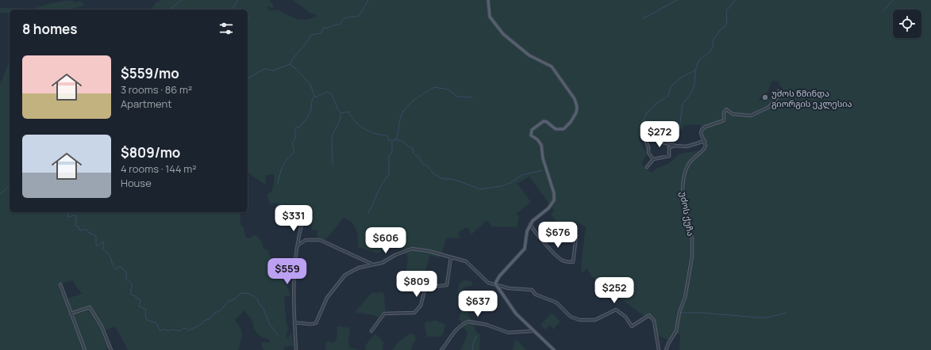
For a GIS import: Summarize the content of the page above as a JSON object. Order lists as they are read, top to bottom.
{
  "streets": {
    "street": ["უძოს ქუჩა"]
  },
  "places": ["უძოს წმინდა გიორგის ეკლესია"],
  "page": {
    "heading": "8 homes",
    "list": [
      {
        "name": "$559/mo",
        "note": "3 rooms · 86 m² · Apartment"
      },
      {
        "name": "$809/mo",
        "note": "4 rooms · 144 m² · House"
      }
    ],
    "price": [
      "$272",
      "$331",
      "$676",
      "$606",
      "$559",
      "$809",
      "$252",
      "$637"
    ]
  }
}
